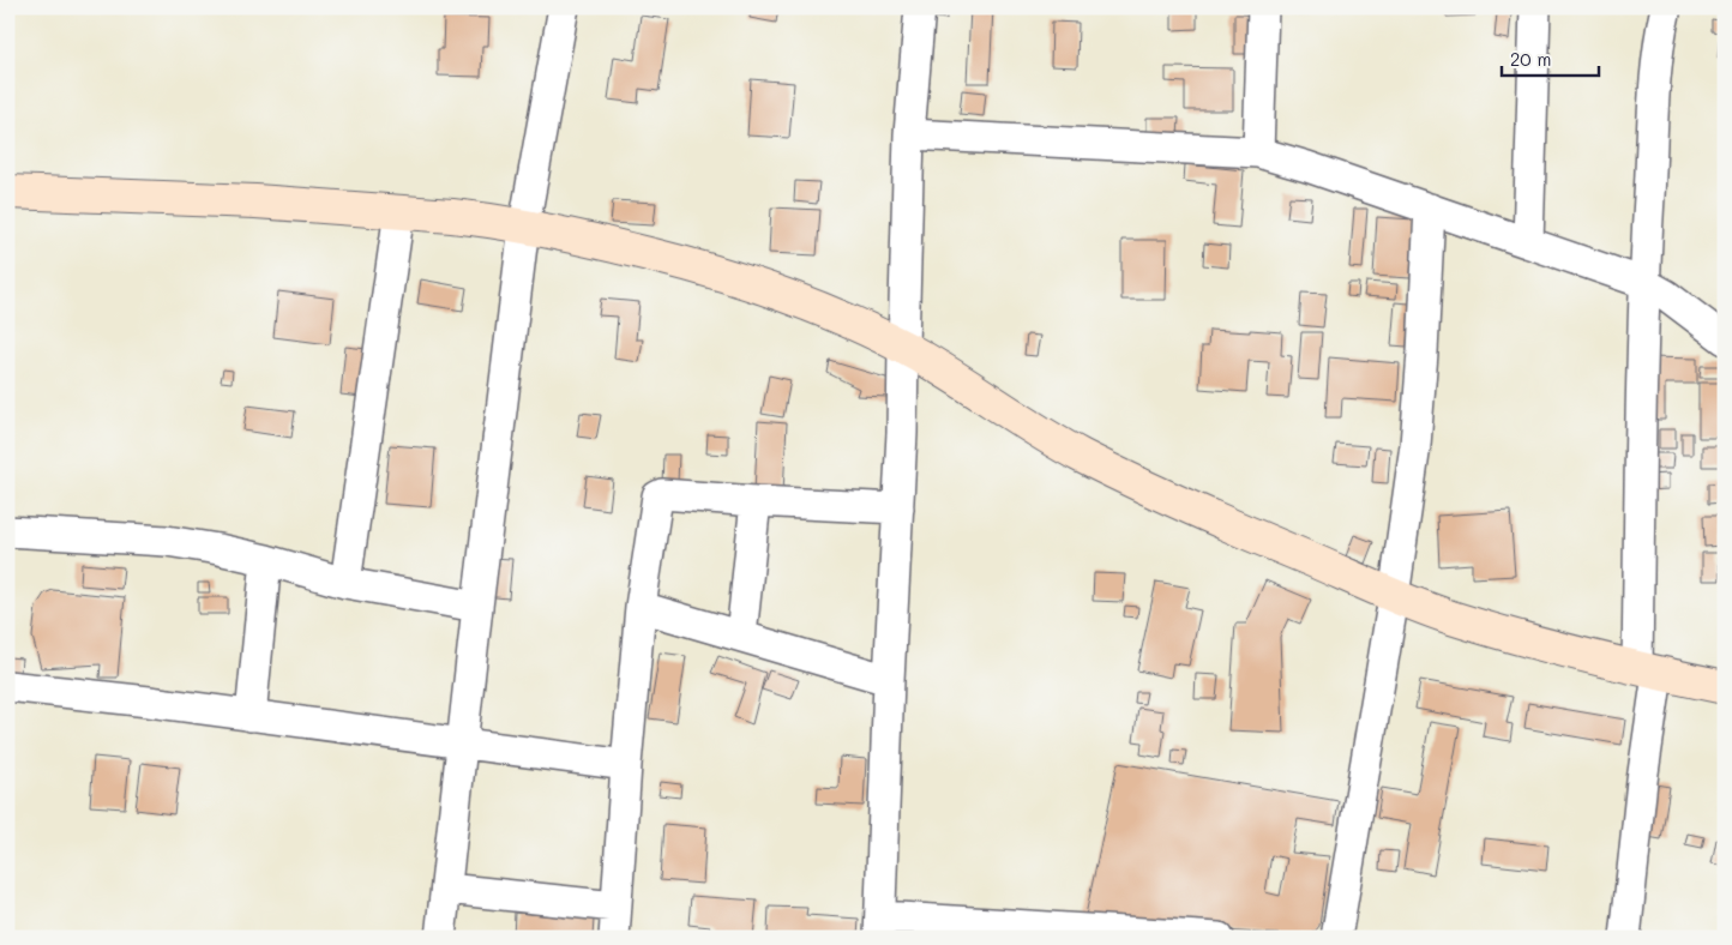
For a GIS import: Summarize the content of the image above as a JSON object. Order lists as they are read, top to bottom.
{
  "scale_bar": "20 m"
}
